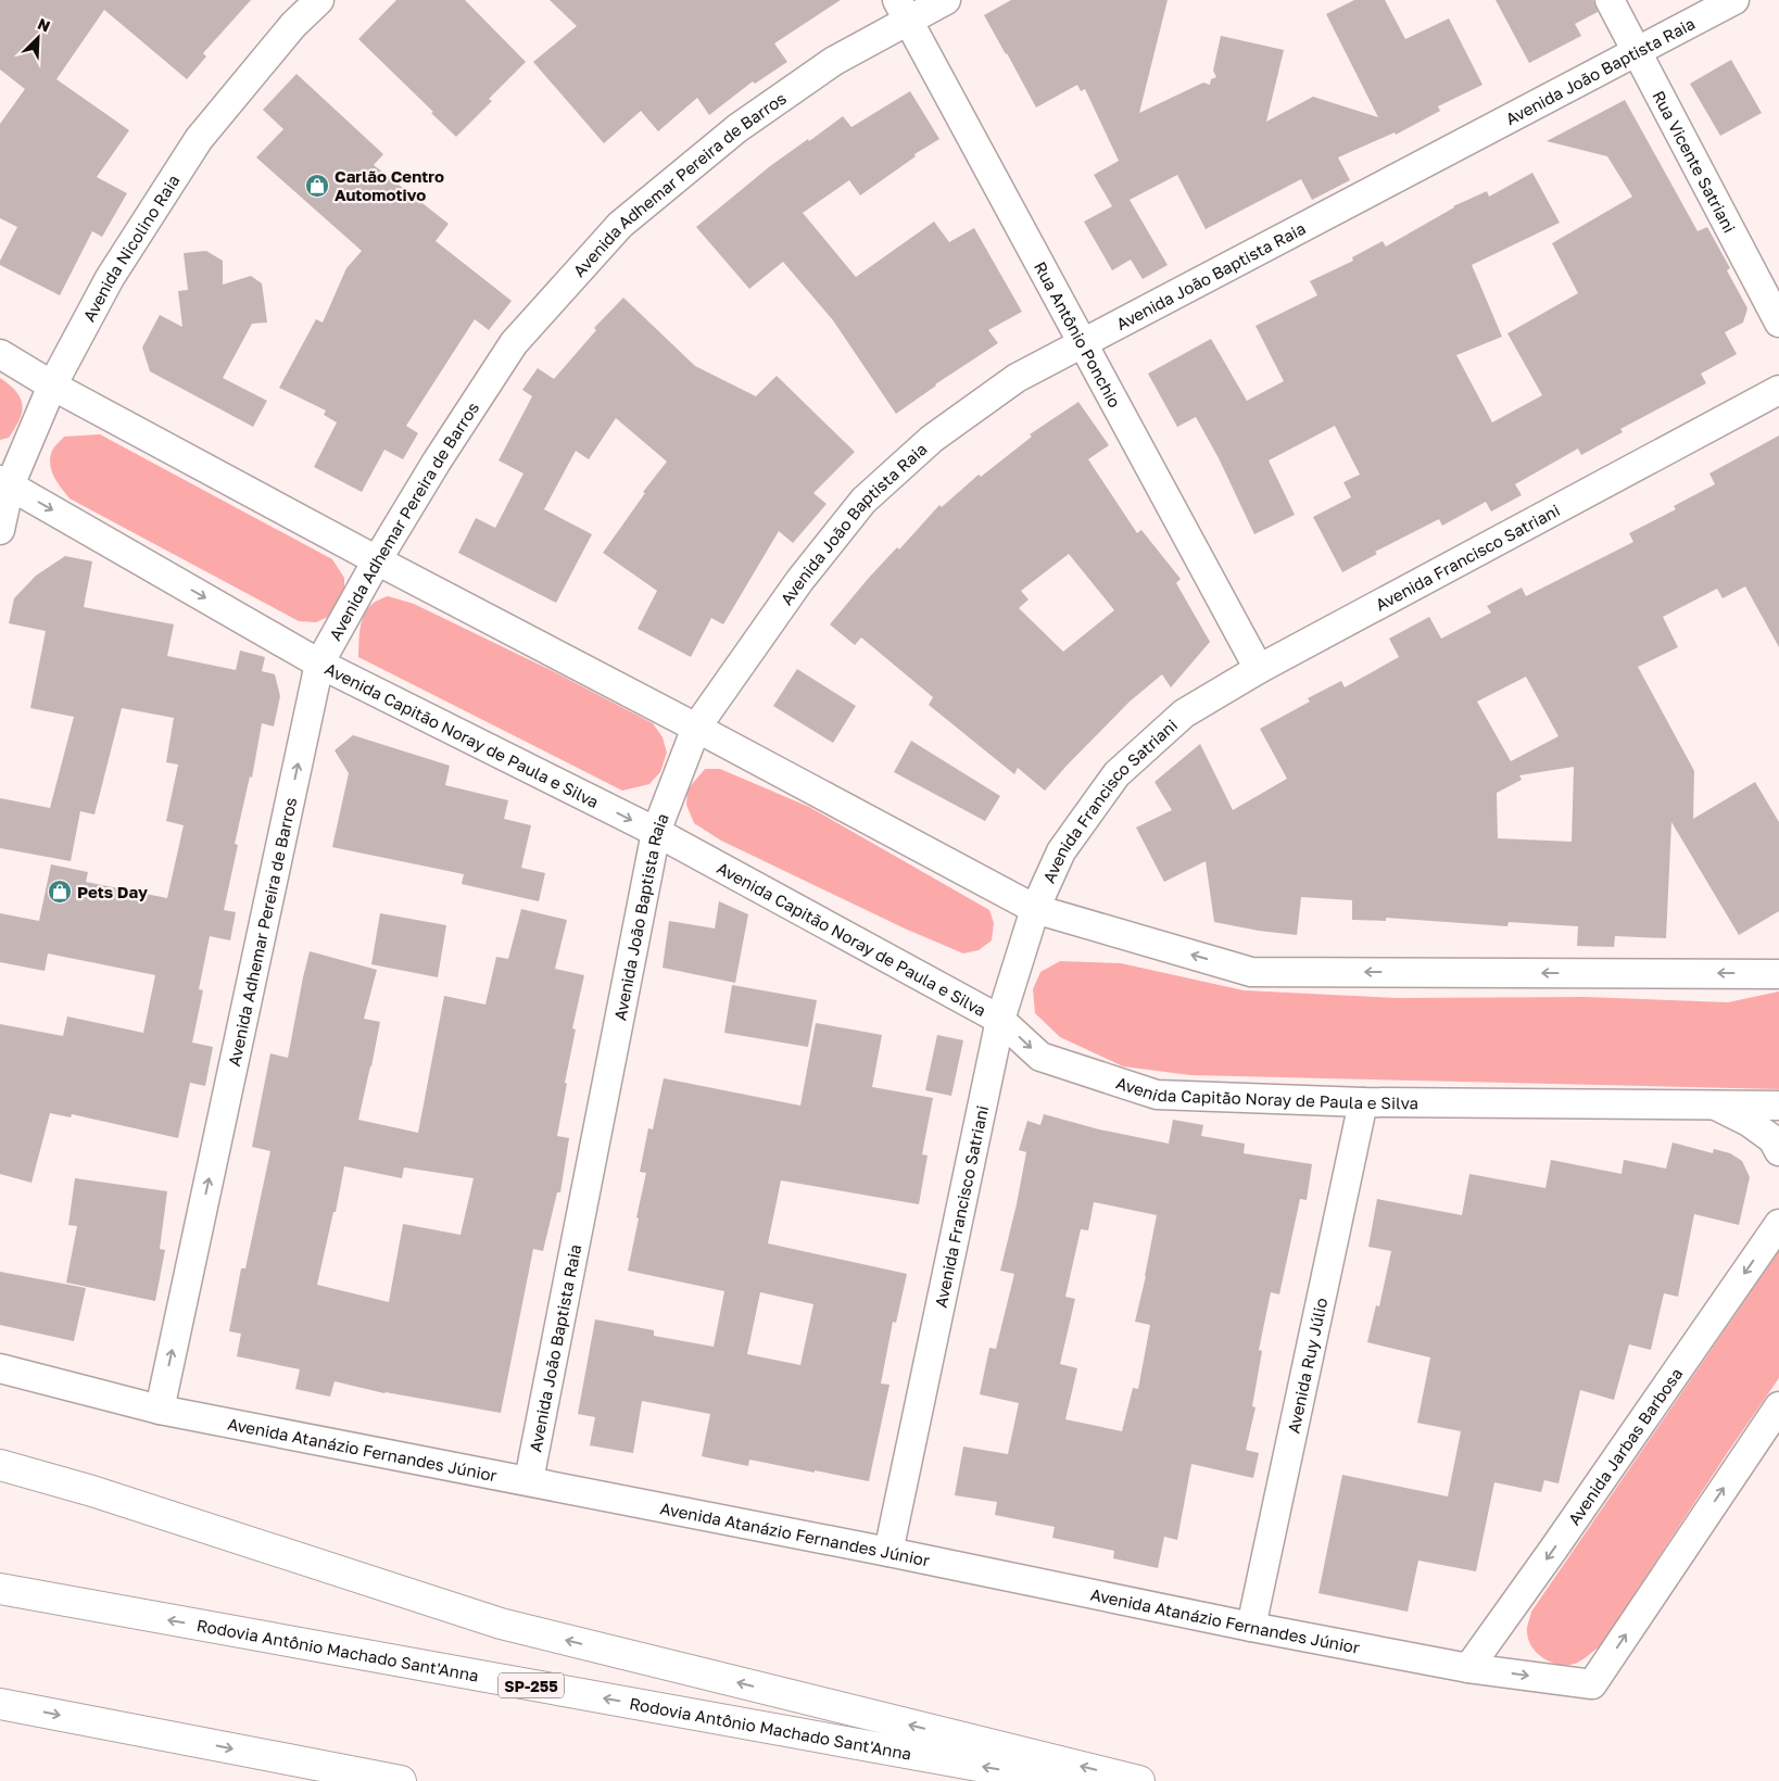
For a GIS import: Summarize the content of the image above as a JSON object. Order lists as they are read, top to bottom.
{
  "streets": {
    "highway": ["Rodovia Antônio Machado Sant'Anna", "SP-255"],
    "street": [
      "Avenida João Baptista Raia",
      "Rua Vicente Satriani",
      "Avenida Adhemar Pereira de Barros",
      "Avenida Nicolino Raia",
      "Rua Antônio Ponchio",
      "Avenida Francisco Satriani",
      "Avenida Capitão Noray de Paula e Silva",
      "Avenida Ruy Júlio",
      "Avenida Jarbas Barbosa",
      "Avenida Atanázio Fernandes Júnior"
    ]
  },
  "crossings": [
    ["Avenida João Baptista Raia", "Rua Vicente Satriani"],
    ["Avenida João Baptista Raia", "Rua Antônio Ponchio"],
    ["Avenida João Baptista Raia", "Avenida Capitão Noray de Paula e Silva"],
    ["Avenida João Baptista Raia", "Avenida Atanázio Fernandes Júnior"],
    ["Avenida Adhemar Pereira de Barros", "Rua Antônio Ponchio"],
    ["Avenida Adhemar Pereira de Barros", "Avenida Capitão Noray de Paula e Silva"],
    ["Avenida Adhemar Pereira de Barros", "Avenida Atanázio Fernandes Júnior"],
    ["Avenida Nicolino Raia", "Avenida Capitão Noray de Paula e Silva"],
    ["Rua Antônio Ponchio", "Avenida Francisco Satriani"],
    ["Avenida Francisco Satriani", "Avenida Capitão Noray de Paula e Silva"],
    ["Avenida Francisco Satriani", "Avenida Atanázio Fernandes Júnior"],
    ["Avenida Capitão Noray de Paula e Silva", "Avenida Ruy Júlio"],
    ["Avenida Ruy Júlio", "Avenida Atanázio Fernandes Júnior"],
    ["Avenida Jarbas Barbosa", "Avenida Atanázio Fernandes Júnior"]
  ],
  "one_way": ["Avenida Adhemar Pereira de Barros", "Avenida Jarbas Barbosa"],
  "places": {
    "shop": ["Carlão Centro Automotivo", "Pets Day"]
  },
  "north": "top right"
}
